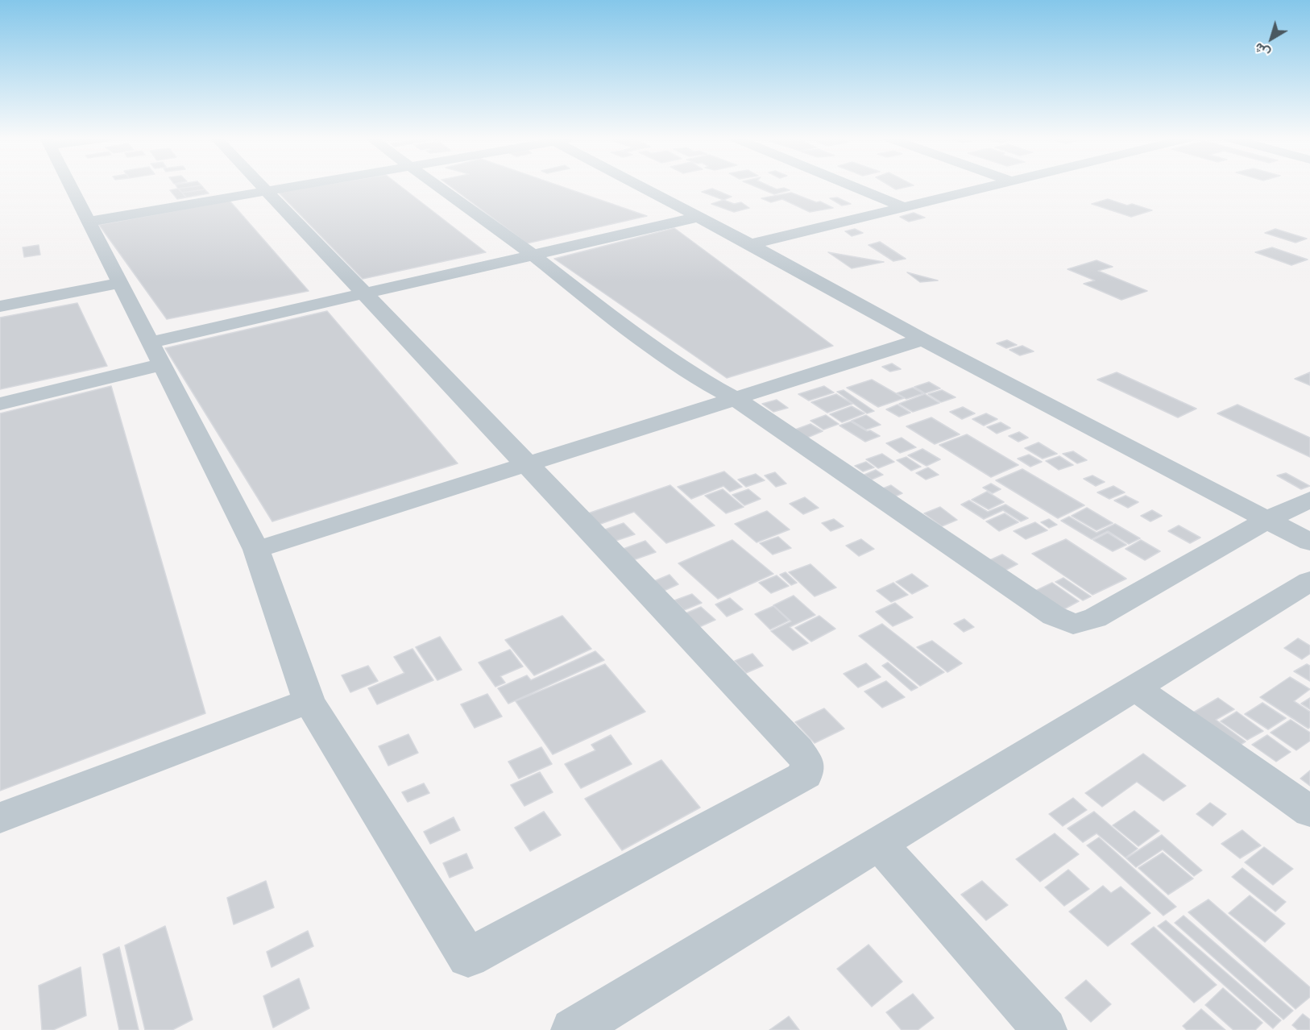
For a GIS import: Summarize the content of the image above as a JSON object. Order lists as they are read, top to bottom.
{
  "north": "bottom left"
}
